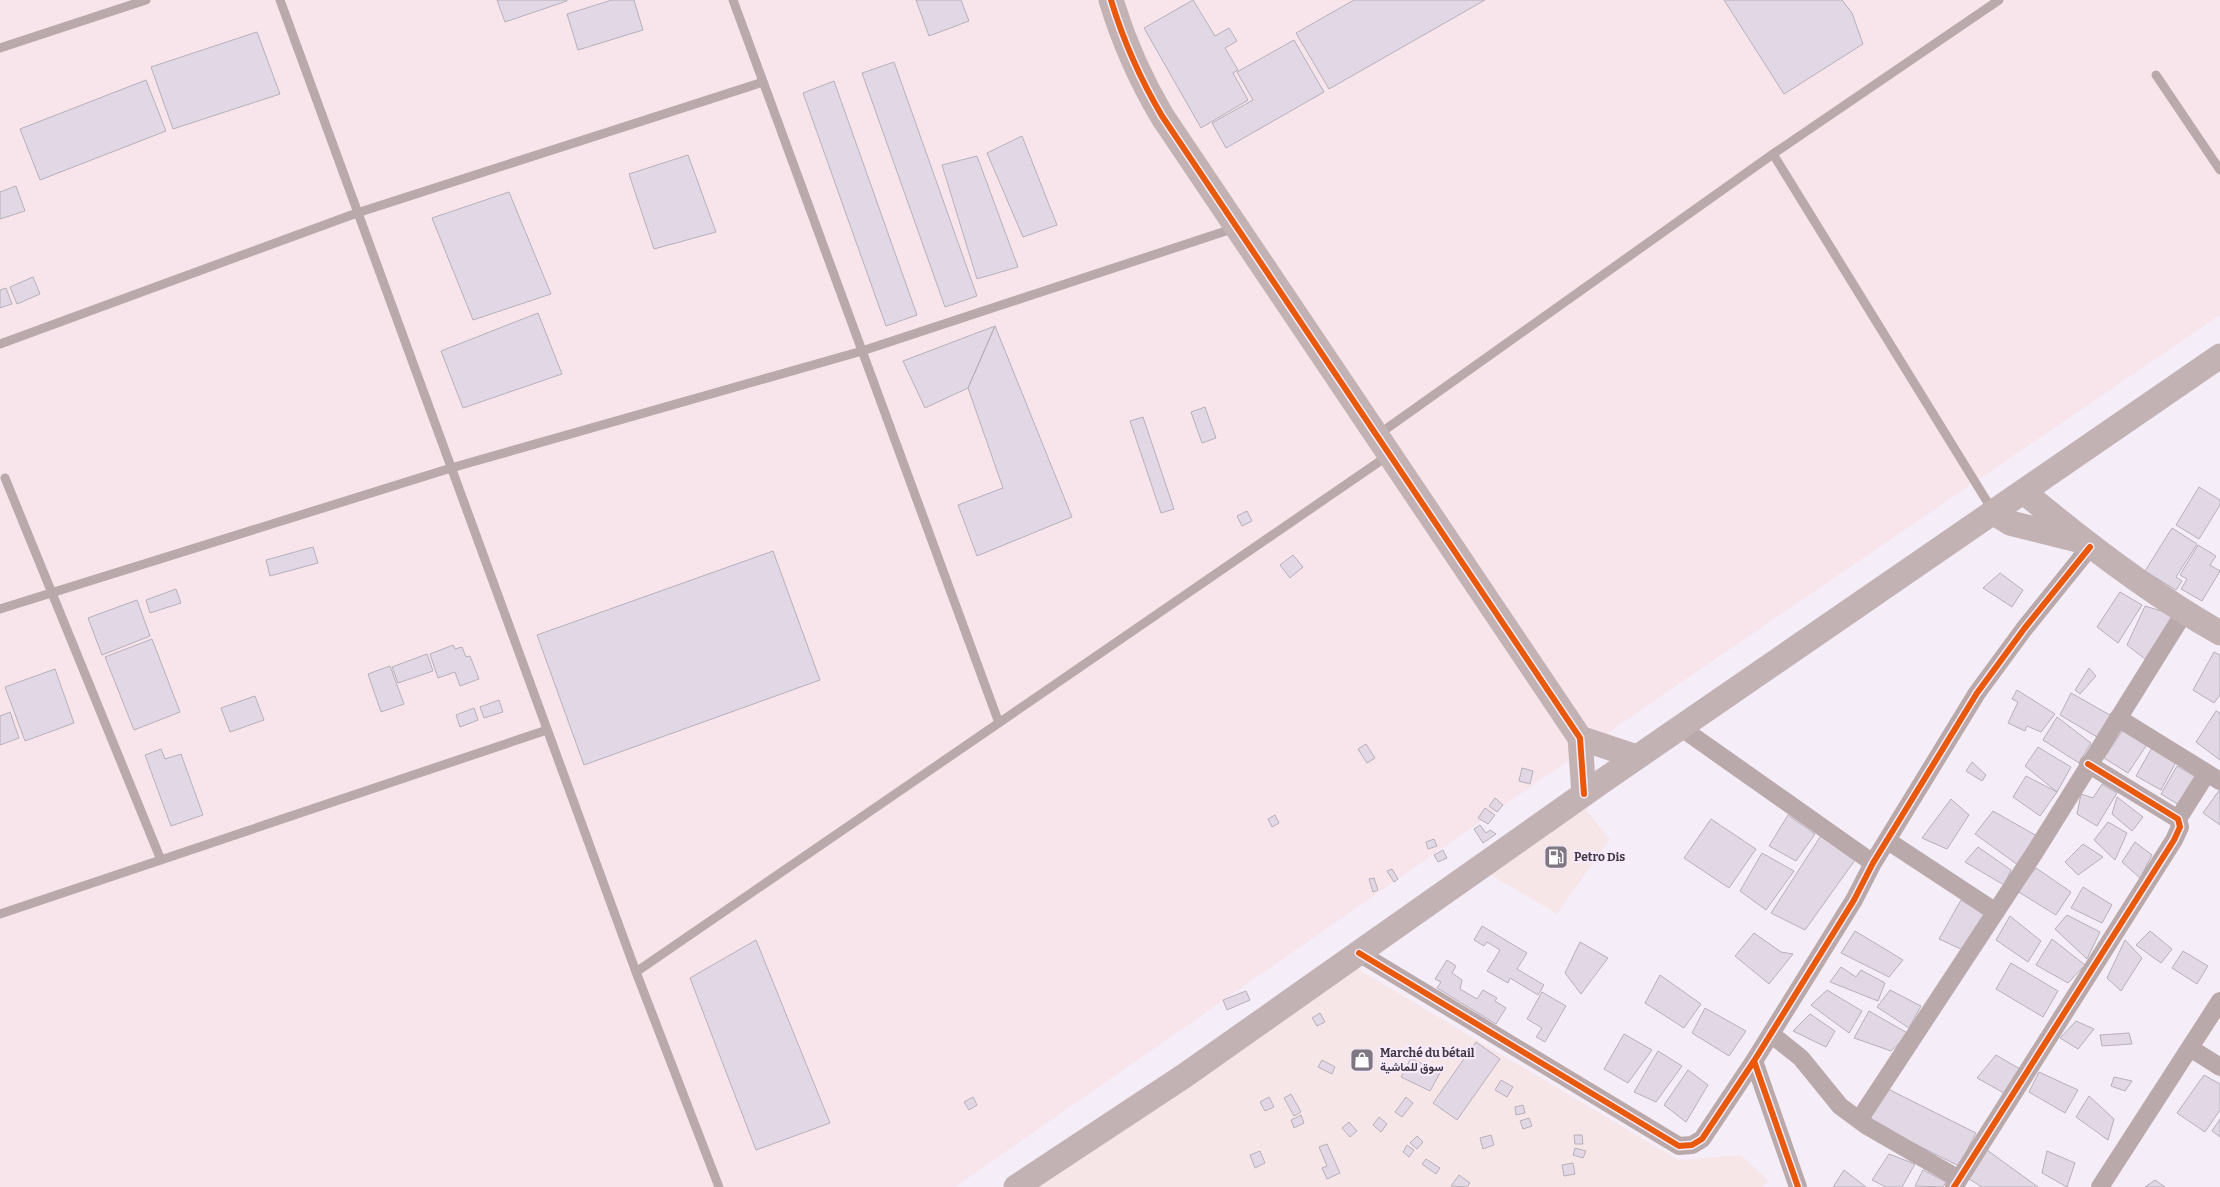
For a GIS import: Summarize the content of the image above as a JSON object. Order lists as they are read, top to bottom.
{
  "places": {
    "fuel station": ["Petro Dis"],
    "shop": ["Marché du bétail سوق للماشية"]
  }
}
